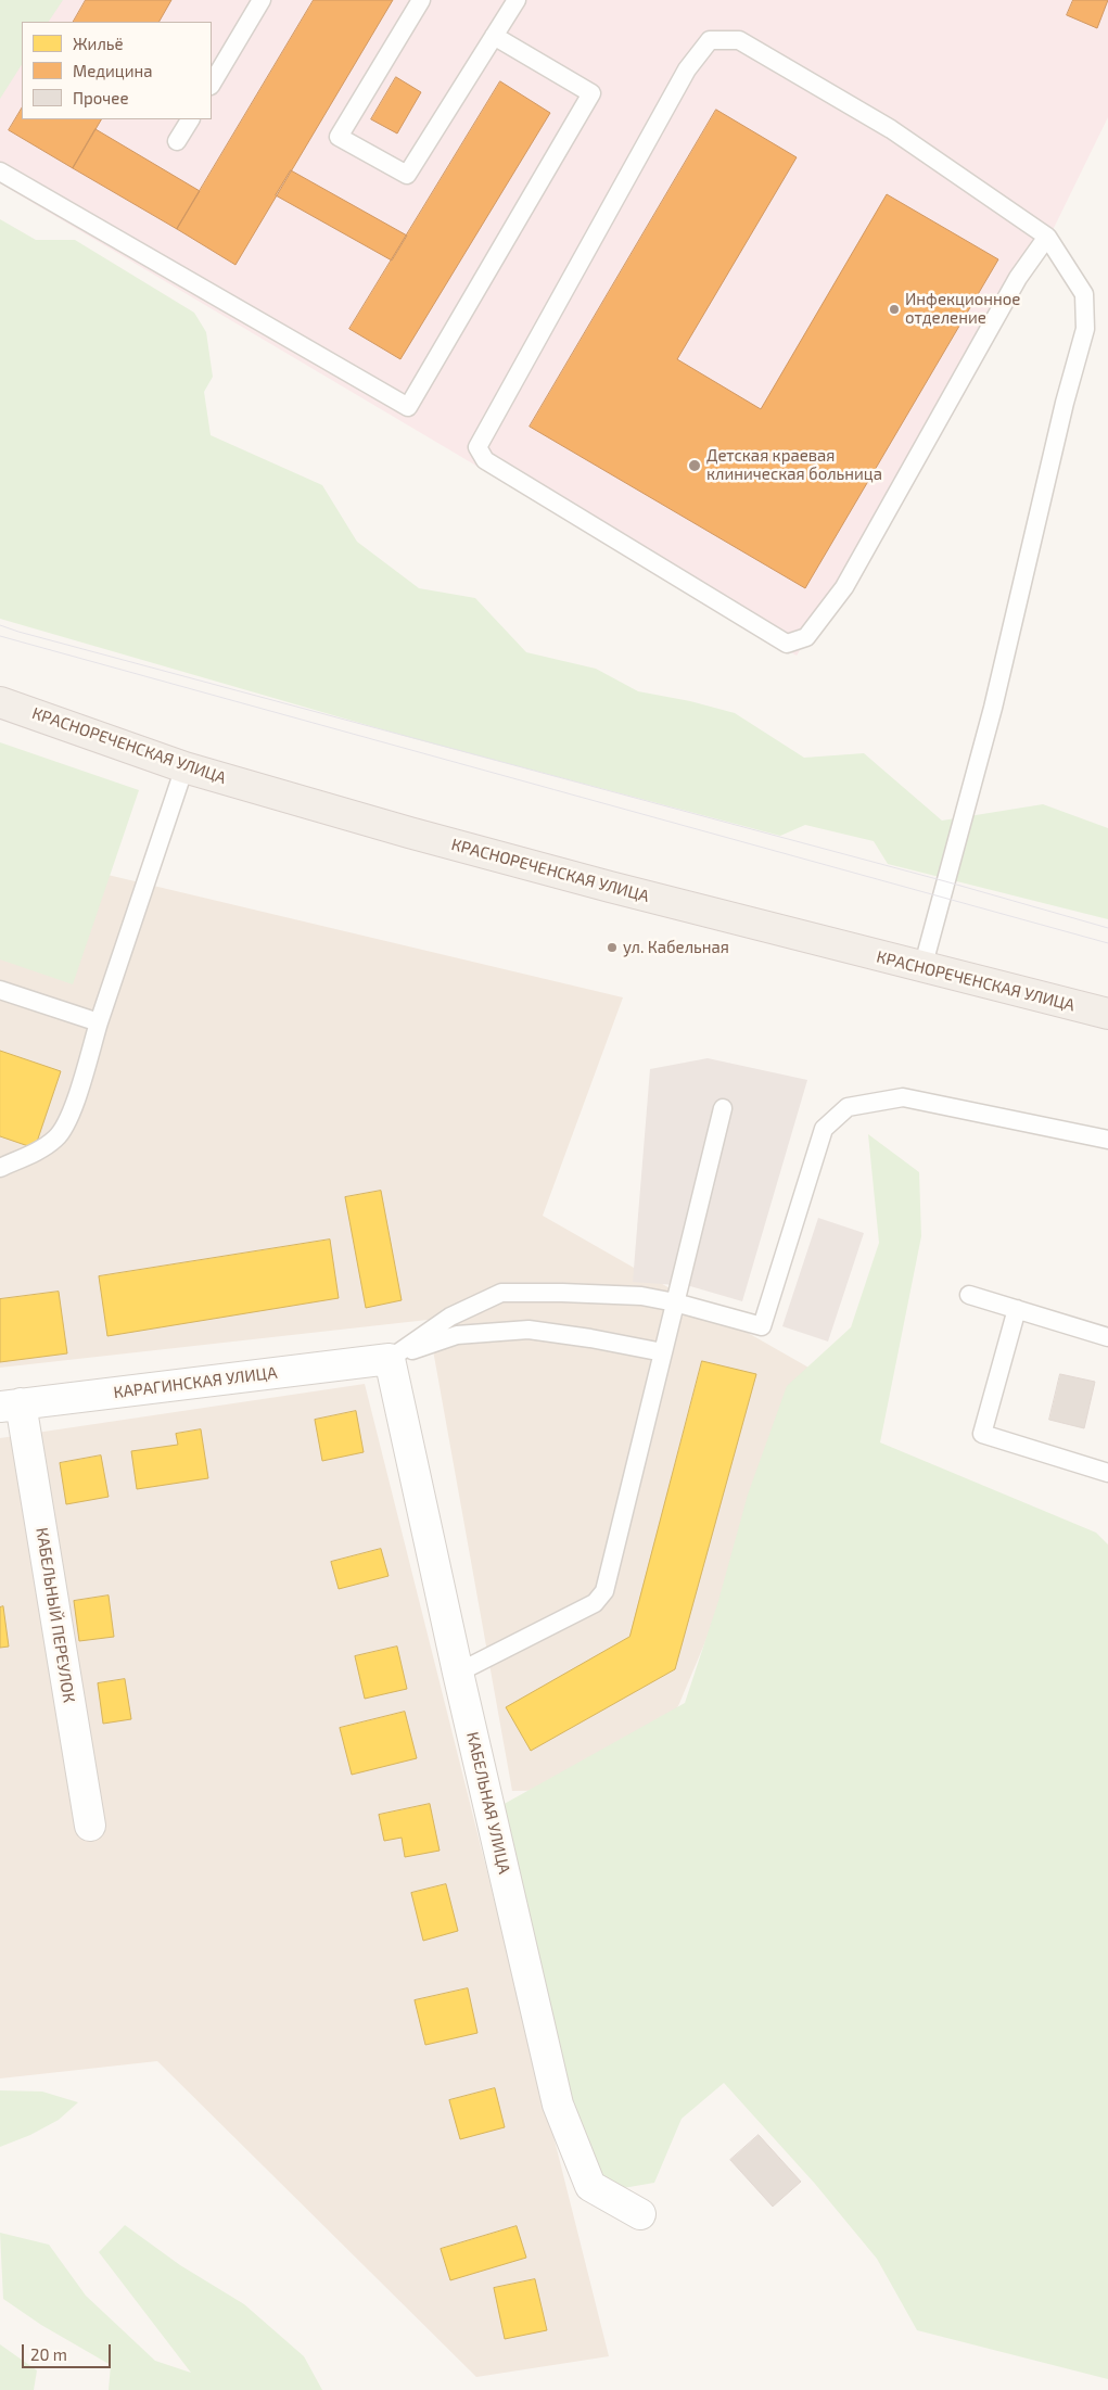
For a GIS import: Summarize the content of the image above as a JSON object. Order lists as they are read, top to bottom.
{
  "streets": {
    "main road": ["КРАСНОРЕЧЕНСКАЯ УЛИЦА"],
    "street": ["КАРАГИНСКАЯ УЛИЦА", "КАБЕЛЬНЫЙ ПЕРЕУЛОК", "КАБЕЛЬНАЯ УЛИЦА"]
  },
  "crossings": [
    ["КАРАГИНСКАЯ УЛИЦА", "КАБЕЛЬНЫЙ ПЕРЕУЛОК"],
    ["КАРАГИНСКАЯ УЛИЦА", "КАБЕЛЬНАЯ УЛИЦА"]
  ],
  "places": ["Инфекционное отделение", "Детская краевая клиническая больница", "ул. Кабельная"],
  "legend": ["Жильё", "Медицина", "Прочее"],
  "scale_bar": "20 m"
}
